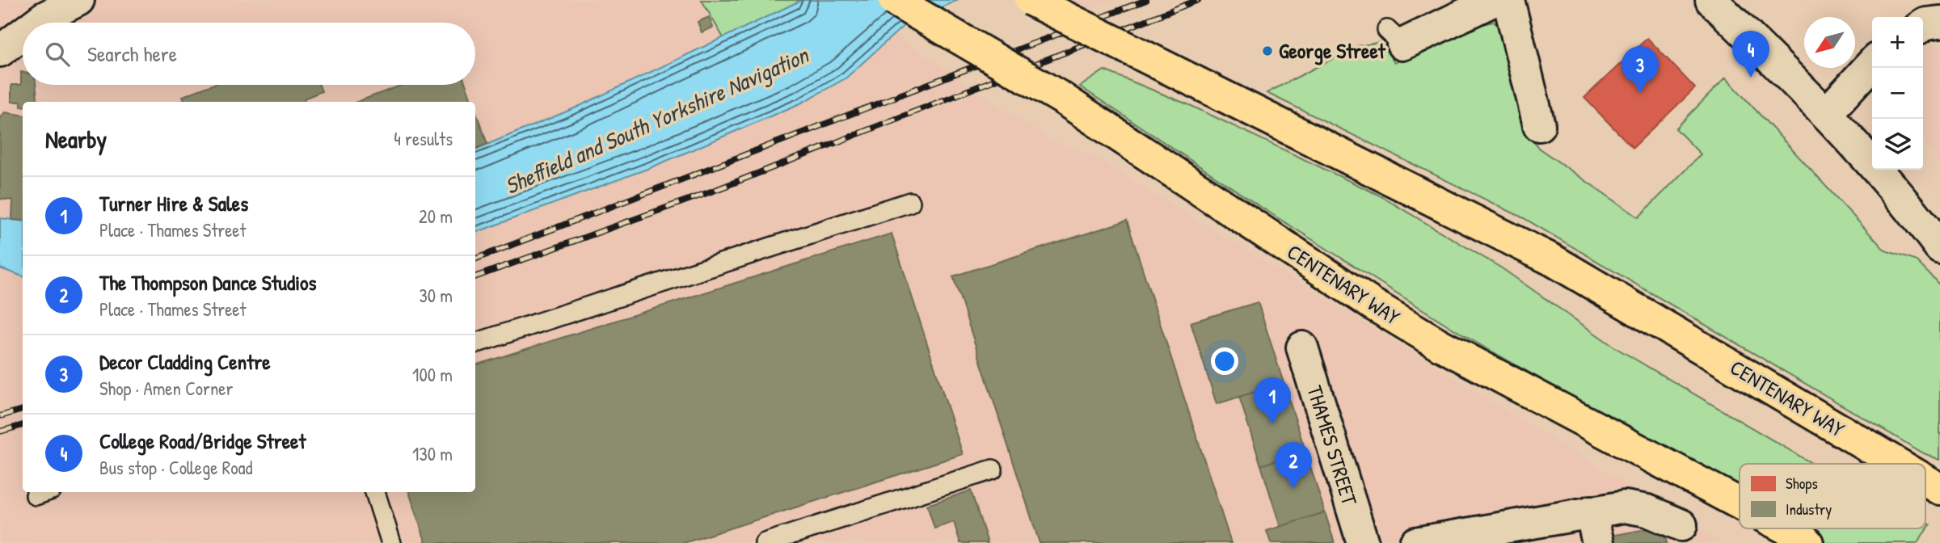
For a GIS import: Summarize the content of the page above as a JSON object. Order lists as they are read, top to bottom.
{
  "streets": {
    "main road": ["CENTENARY WAY"],
    "street": ["THAMES STREET"]
  },
  "water": ["Sheffield and South Yorkshire Navigation"],
  "places": ["George Street"],
  "legend": ["Shops", "Industry"],
  "north": "bottom left",
  "page": {
    "map_buttons": ["+", "−"],
    "search": "Search here",
    "pins": [
      "4",
      "3",
      "1",
      "2"
    ],
    "heading": ["Nearby", "4 results"],
    "list": [
      {
        "mark": "1",
        "name": "Turner Hire & Sales",
        "note": "Place · Thames Street",
        "value": "20 m"
      },
      {
        "mark": "2",
        "name": "The Thompson Dance Studios",
        "note": "Place · Thames Street",
        "value": "30 m"
      },
      {
        "mark": "3",
        "name": "Decor Cladding Centre",
        "note": "Shop · Amen Corner",
        "value": "100 m"
      },
      {
        "mark": "4",
        "name": "College Road/Bridge Street",
        "note": "Bus stop · College Road",
        "value": "130 m"
      }
    ]
  }
}
